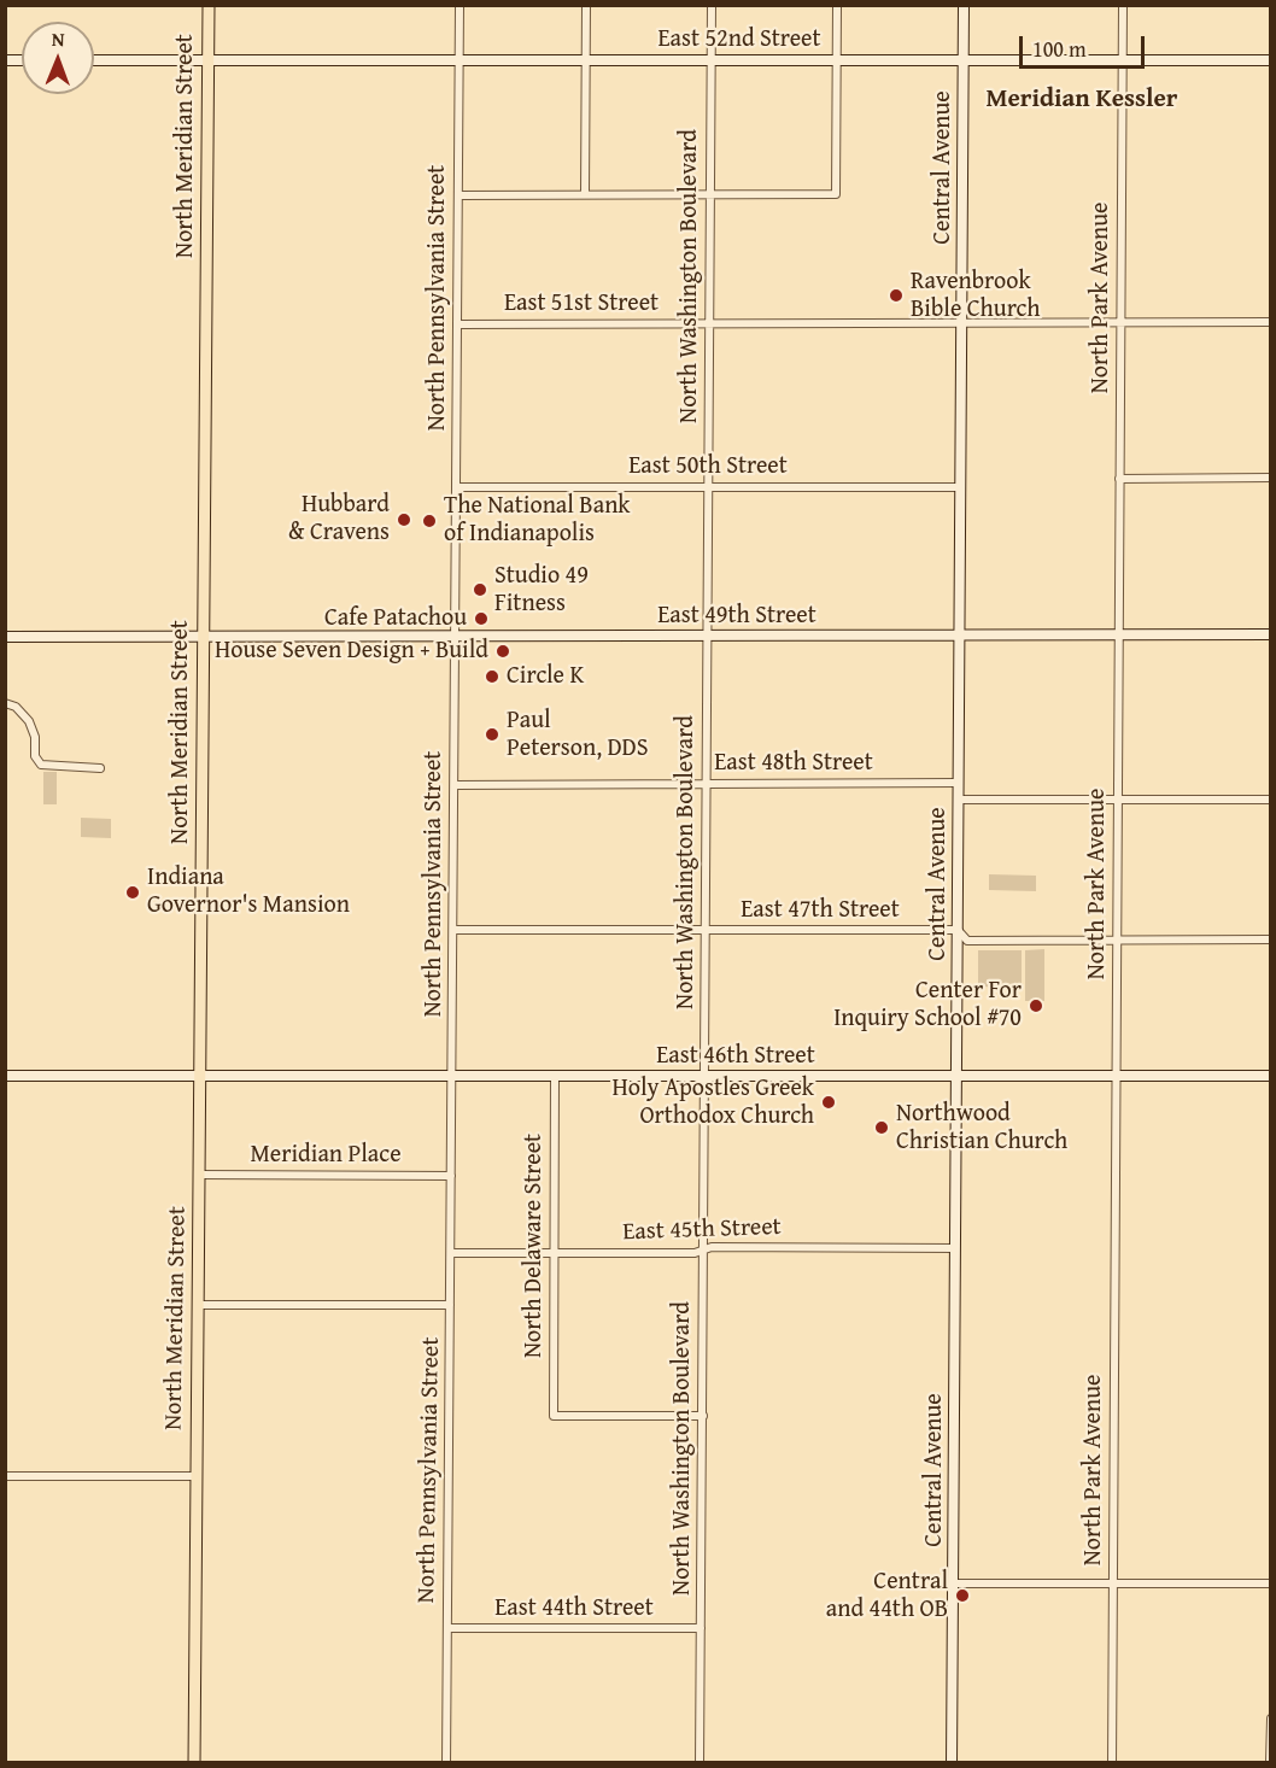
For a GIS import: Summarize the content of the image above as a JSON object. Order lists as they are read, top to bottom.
{
  "streets": {
    "main road": [
      "East 52nd Street",
      "North Meridian Street",
      "Central Avenue",
      "East 49th Street",
      "East 46th Street"
    ],
    "street": [
      "North Washington Boulevard",
      "North Pennsylvania Street",
      "North Park Avenue",
      "East 51st Street",
      "East 50th Street",
      "East 48th Street",
      "East 47th Street",
      "Meridian Place",
      "East 45th Street",
      "North Delaware Street",
      "East 44th Street"
    ]
  },
  "crossings": [
    ["East 52nd Street", "North Meridian Street"],
    ["East 52nd Street", "Central Avenue"],
    ["East 52nd Street", "North Washington Boulevard"],
    ["East 52nd Street", "North Pennsylvania Street"],
    ["East 52nd Street", "North Park Avenue"],
    ["North Meridian Street", "East 49th Street"],
    ["North Meridian Street", "East 46th Street"],
    ["North Meridian Street", "Meridian Place"],
    ["Central Avenue", "East 51st Street"],
    ["Central Avenue", "East 50th Street"],
    ["Central Avenue", "East 49th Street"],
    ["Central Avenue", "East 48th Street"],
    ["Central Avenue", "East 47th Street"],
    ["Central Avenue", "East 46th Street"],
    ["Central Avenue", "East 45th Street"],
    ["North Washington Boulevard", "East 51st Street"],
    ["North Washington Boulevard", "East 50th Street"],
    ["North Washington Boulevard", "East 49th Street"],
    ["North Washington Boulevard", "East 48th Street"],
    ["North Washington Boulevard", "East 47th Street"],
    ["North Washington Boulevard", "East 46th Street"],
    ["North Washington Boulevard", "East 45th Street"],
    ["North Washington Boulevard", "North Delaware Street"],
    ["North Washington Boulevard", "East 44th Street"],
    ["North Pennsylvania Street", "East 51st Street"],
    ["North Pennsylvania Street", "East 50th Street"],
    ["North Pennsylvania Street", "East 49th Street"],
    ["North Pennsylvania Street", "East 48th Street"],
    ["North Pennsylvania Street", "East 47th Street"],
    ["North Pennsylvania Street", "East 46th Street"],
    ["North Pennsylvania Street", "Meridian Place"],
    ["North Pennsylvania Street", "East 45th Street"],
    ["North Pennsylvania Street", "East 44th Street"],
    ["North Park Avenue", "East 51st Street"],
    ["North Park Avenue", "East 49th Street"],
    ["North Park Avenue", "East 47th Street"],
    ["North Park Avenue", "East 46th Street"],
    ["East 46th Street", "North Delaware Street"],
    ["East 45th Street", "North Delaware Street"]
  ],
  "districts": ["Meridian Kessler"],
  "places": [
    "Ravenbrook Bible Church",
    "Hubbard & Cravens",
    "The National Bank of Indianapolis",
    "Studio 49 Fitness",
    "Cafe Patachou",
    "House Seven Design + Build",
    "Circle K",
    "Paul Peterson, DDS",
    "Indiana Governor's Mansion",
    "Center For Inquiry School #70",
    "Holy Apostles Greek Orthodox Church",
    "Northwood Christian Church",
    "Central and 44th OB"
  ],
  "scale_bar": "100 m",
  "north": "top"
}
